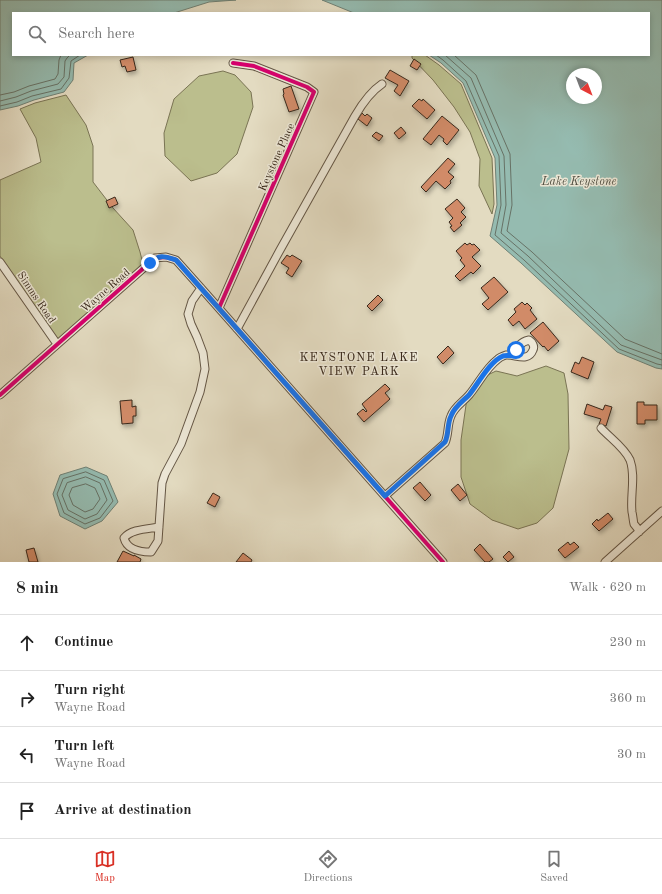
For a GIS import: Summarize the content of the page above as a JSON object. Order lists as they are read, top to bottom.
{
  "streets": {
    "street": ["Keystone Place", "Wayne Road", "Simms Road"]
  },
  "crossings": [
    ["Keystone Place", "Wayne Road"],
    ["Wayne Road", "Simms Road"]
  ],
  "districts": ["KEYSTONE LAKE VIEW PARK"],
  "water": ["Lake Keystone"],
  "north": "bottom right",
  "page": {
    "search": "Search here",
    "heading": ["8 min", "Walk · 620 m"],
    "list": [
      ["Continue", "230 m"],
      ["Turn right", "Wayne Road", "360 m"],
      ["Turn left", "Wayne Road", "30 m"],
      "Arrive at destination"
    ],
    "nav": ["Map", "Directions", "Saved"]
  }
}
